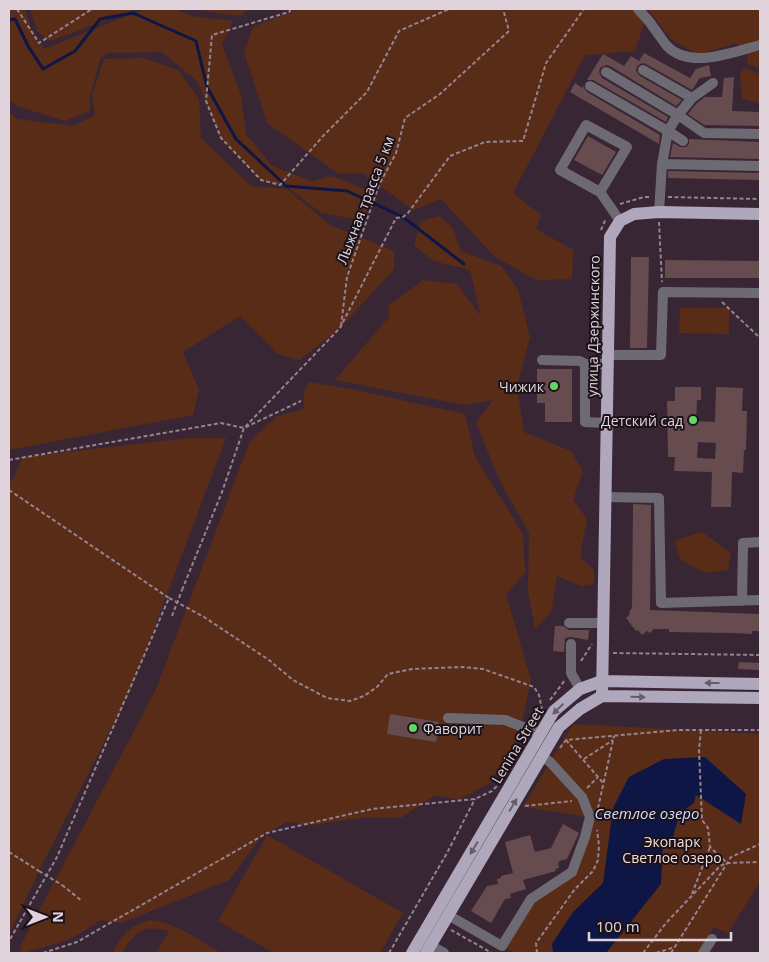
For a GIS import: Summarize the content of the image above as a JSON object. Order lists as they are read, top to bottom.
{
  "streets": {
    "main road": ["улица Дзержинского", "Lenina Street"],
    "path": ["Лыжная трасса 5 км"]
  },
  "crossings": [
    ["улица Дзержинского", "Lenina Street"]
  ],
  "water": ["Светлое озеро"],
  "parks": ["Экопарк Светлое озеро"],
  "places": ["Чижик", "Детский сад", "Фаворит"],
  "scale_bar": "100 m",
  "north": "right"
}
